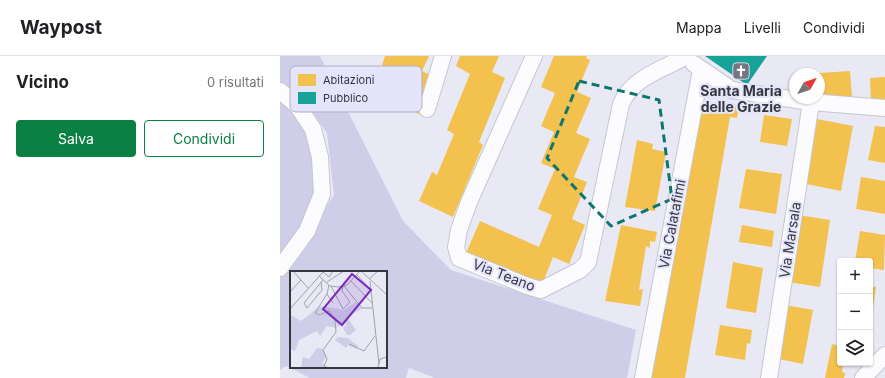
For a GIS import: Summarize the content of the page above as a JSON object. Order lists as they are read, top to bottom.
{
  "streets": {
    "street": ["Via Calatafimi", "Via Marsala", "Via Teano"]
  },
  "places": {
    "church": ["Santa Maria delle Grazie"]
  },
  "legend": ["Abitazioni", "Pubblico"],
  "north": "top right",
  "page": {
    "header": "Waypost",
    "nav": ["Mappa", "Livelli", "Condividi"],
    "heading": ["Vicino", "0 risultati"],
    "buttons": ["Salva", "Condividi"],
    "map_buttons": ["+", "−"]
  }
}
